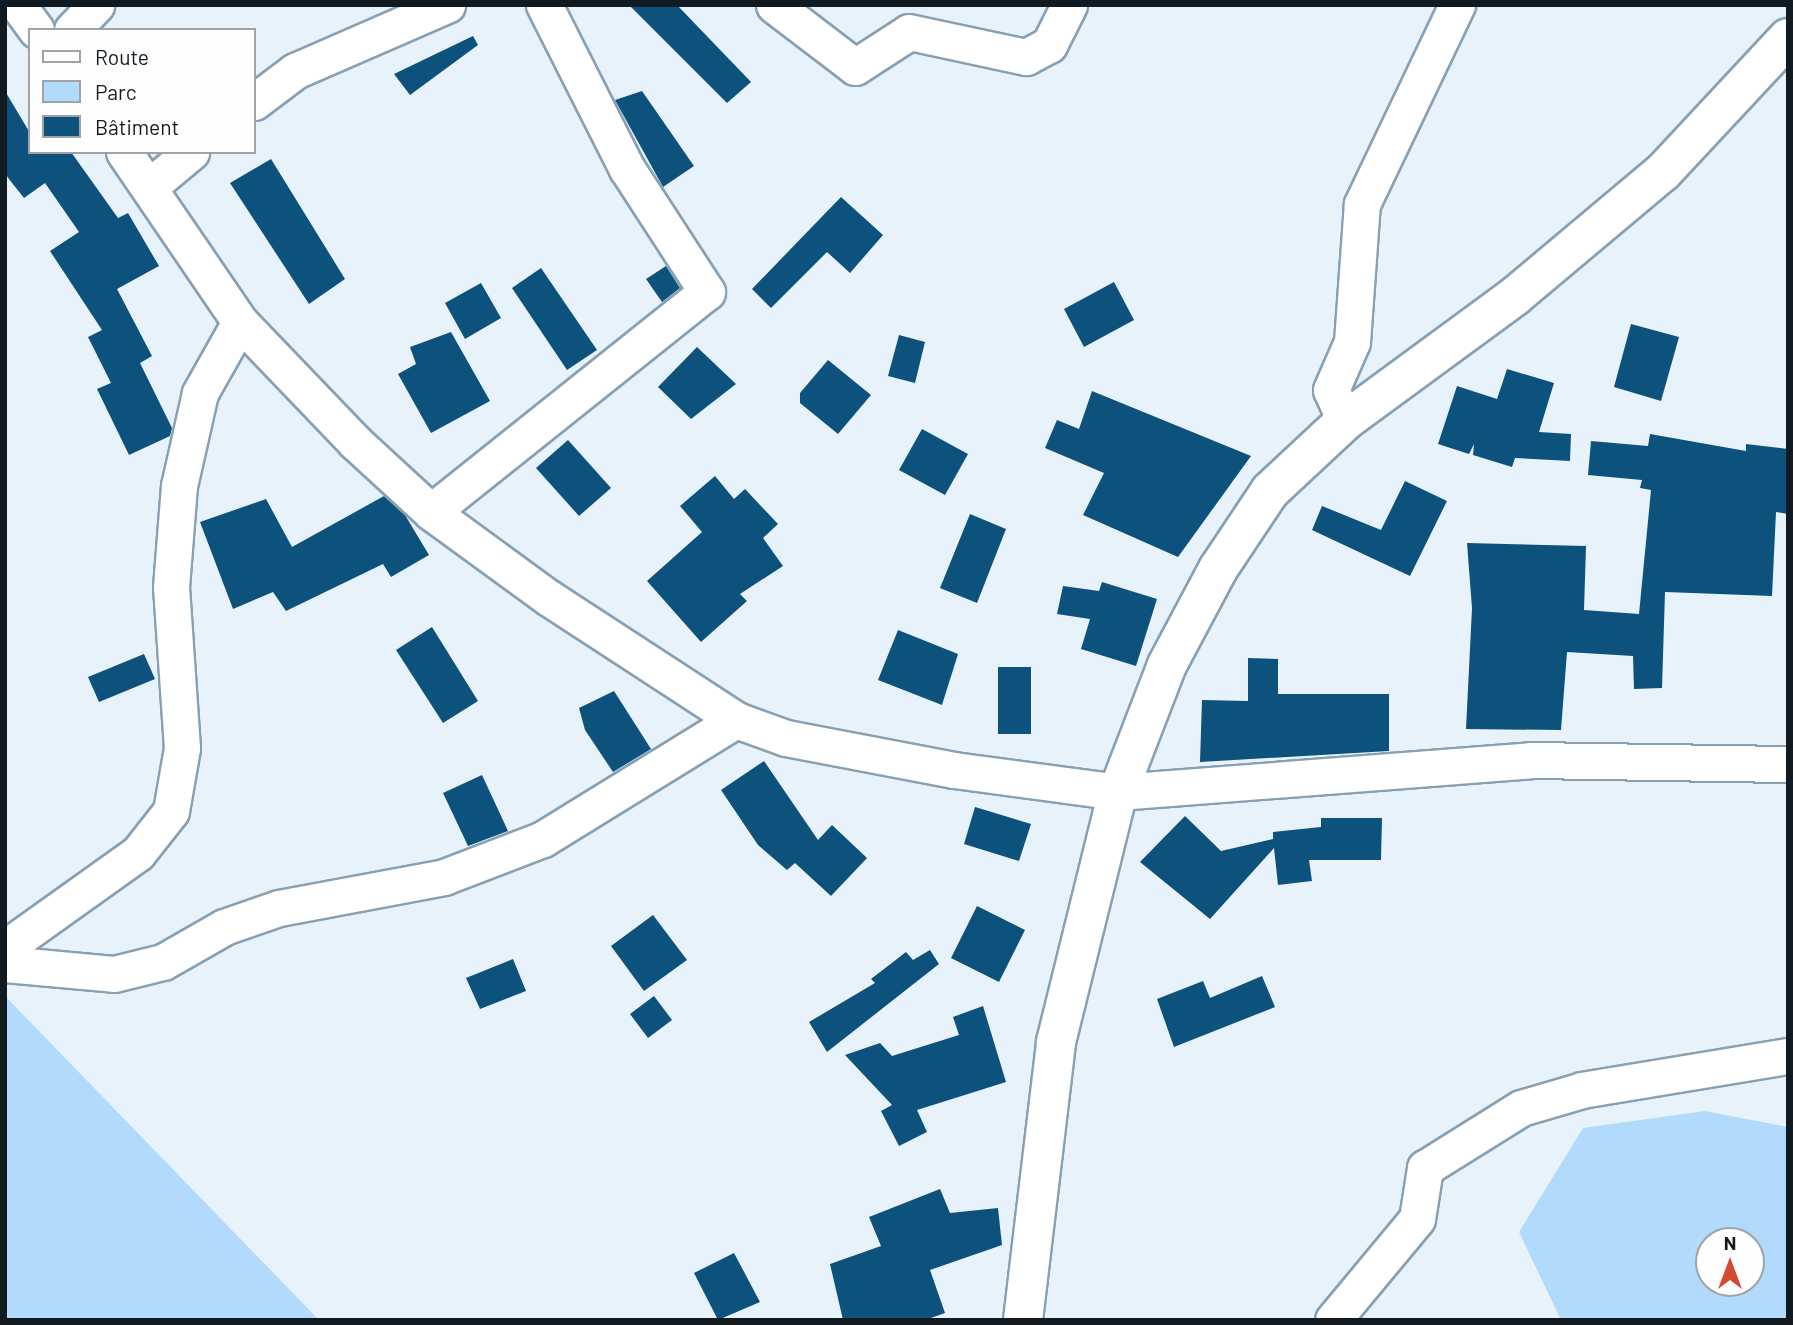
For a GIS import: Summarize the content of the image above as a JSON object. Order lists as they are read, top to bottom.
{
  "legend": ["Route", "Parc", "Bâtiment"],
  "north": "top"
}
